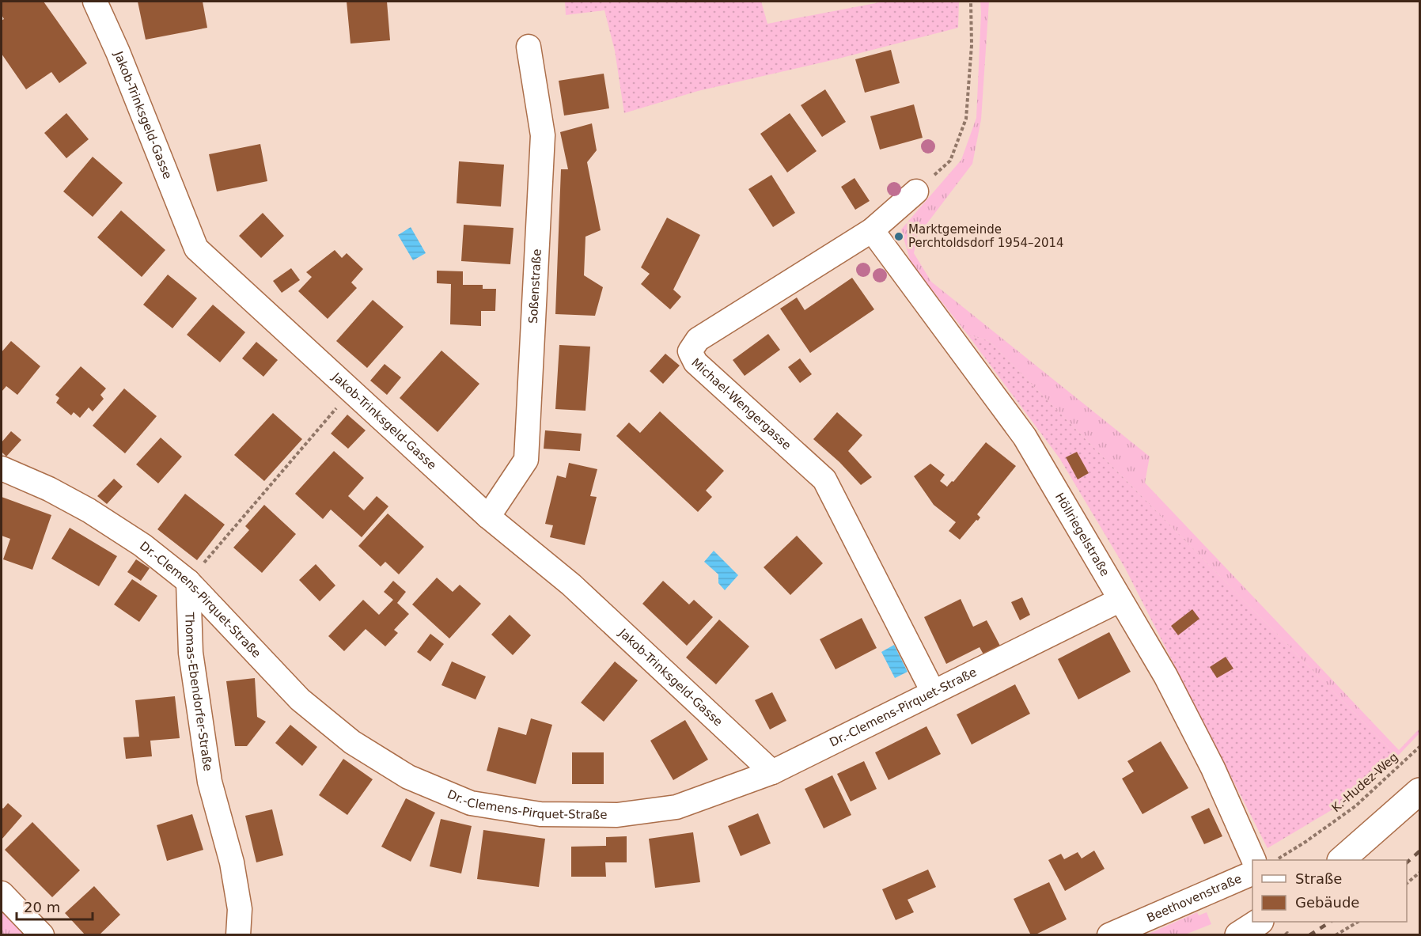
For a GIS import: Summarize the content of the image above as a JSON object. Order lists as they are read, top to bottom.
{
  "streets": {
    "street": [
      "Jakob-Trinksgeld-Gasse",
      "Soßenstraße",
      "Michael-Wengergasse",
      "Höllriegelstraße",
      "Dr.-Clemens-Pirquet-Straße",
      "Thomas-Ebendorfer-Straße",
      "Beethovenstraße"
    ],
    "path": ["K.-Hudez-Weg"]
  },
  "crossings": [
    ["Jakob-Trinksgeld-Gasse", "Soßenstraße"],
    ["Jakob-Trinksgeld-Gasse", "Dr.-Clemens-Pirquet-Straße"],
    ["Michael-Wengergasse", "Höllriegelstraße"],
    ["Michael-Wengergasse", "Dr.-Clemens-Pirquet-Straße"],
    ["Höllriegelstraße", "Dr.-Clemens-Pirquet-Straße"],
    ["Dr.-Clemens-Pirquet-Straße", "Thomas-Ebendorfer-Straße"]
  ],
  "places": ["Marktgemeinde Perchtoldsdorf 1954–2014"],
  "legend": ["Straße", "Gebäude"],
  "scale_bar": "20 m"
}
